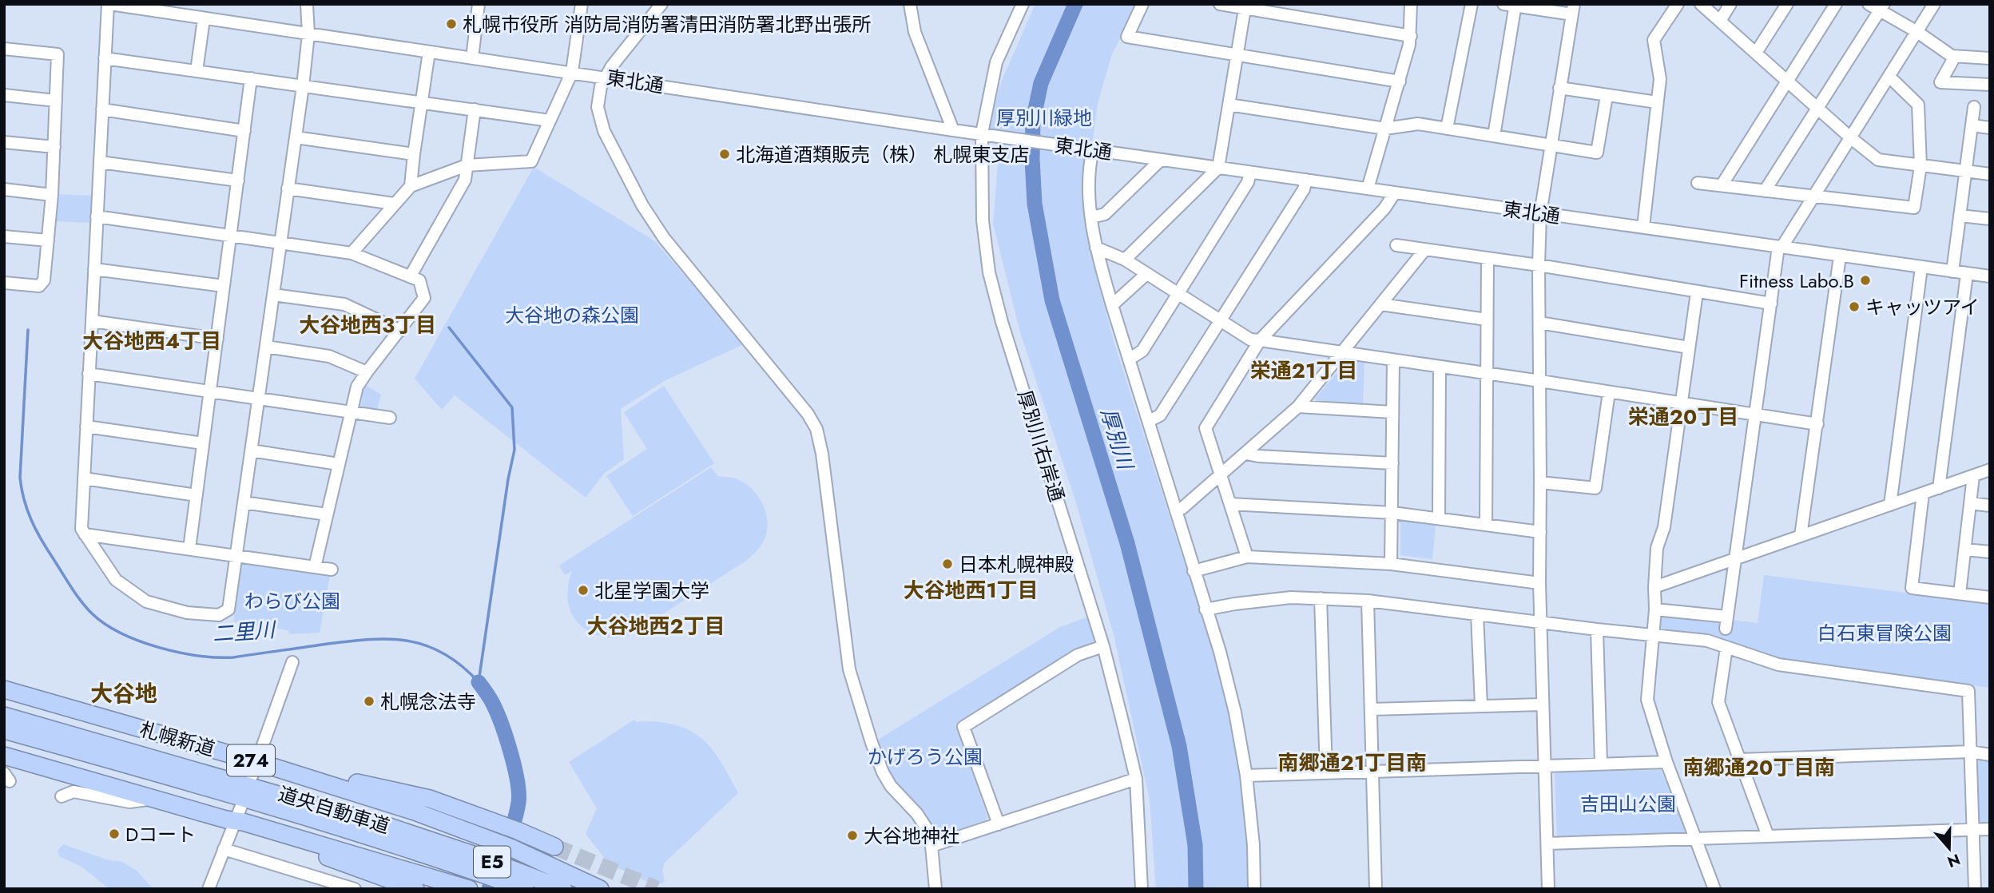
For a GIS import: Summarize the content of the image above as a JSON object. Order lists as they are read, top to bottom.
{
  "streets": {
    "highway": [
      "札幌新道",
      "274",
      "道央自動車道",
      "E5"
    ],
    "street": ["東北通", "厚別川右岸通"]
  },
  "crossings": [
    ["東北通", "厚別川右岸通"],
    ["札幌新道", "274"]
  ],
  "districts": [
    "大谷地西3丁目",
    "大谷地西4丁目",
    "栄通21丁目",
    "栄通20丁目",
    "大谷地西1丁目",
    "大谷地西2丁目",
    "大谷地",
    "南郷通21丁目南",
    "南郷通20丁目南"
  ],
  "water": ["厚別川", "二里川"],
  "parks": [
    "厚別川緑地",
    "大谷地の森公園",
    "わらび公園",
    "白石東冒険公園",
    "かげろう公園",
    "吉田山公園"
  ],
  "places": [
    "札幌市役所 消防局消防署清田消防署北野出張所",
    "北海道酒類販売（株） 札幌東支店",
    "Fitness Labo.B",
    "キャッツアイ",
    "日本札幌神殿",
    "北星学園大学",
    "札幌念法寺",
    "Dコート",
    "大谷地神社"
  ],
  "north": "bottom"
}
